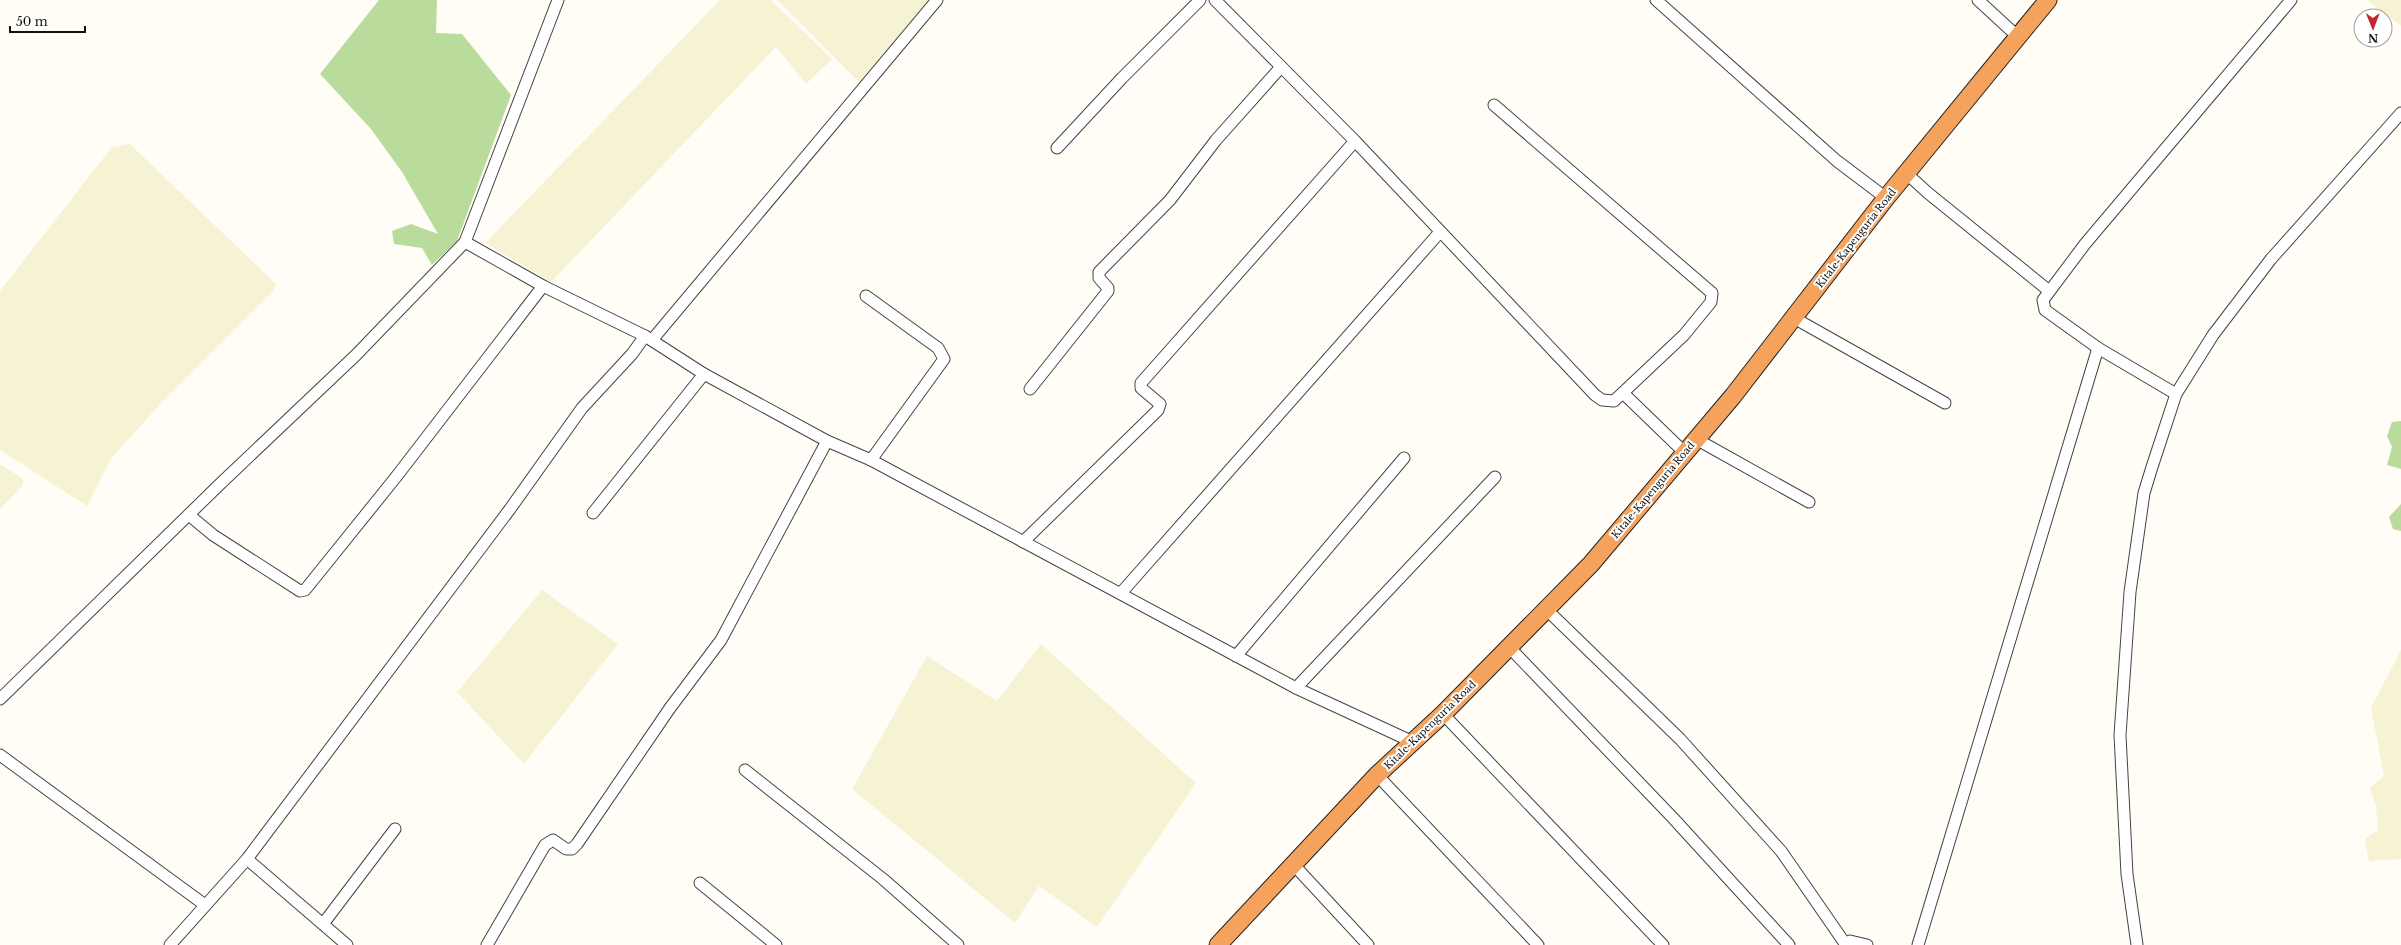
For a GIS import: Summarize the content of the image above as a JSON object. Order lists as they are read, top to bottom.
{
  "streets": {
    "highway": ["Kitale-Kapenguria Road"]
  },
  "scale_bar": "50 m",
  "north": "bottom"
}
